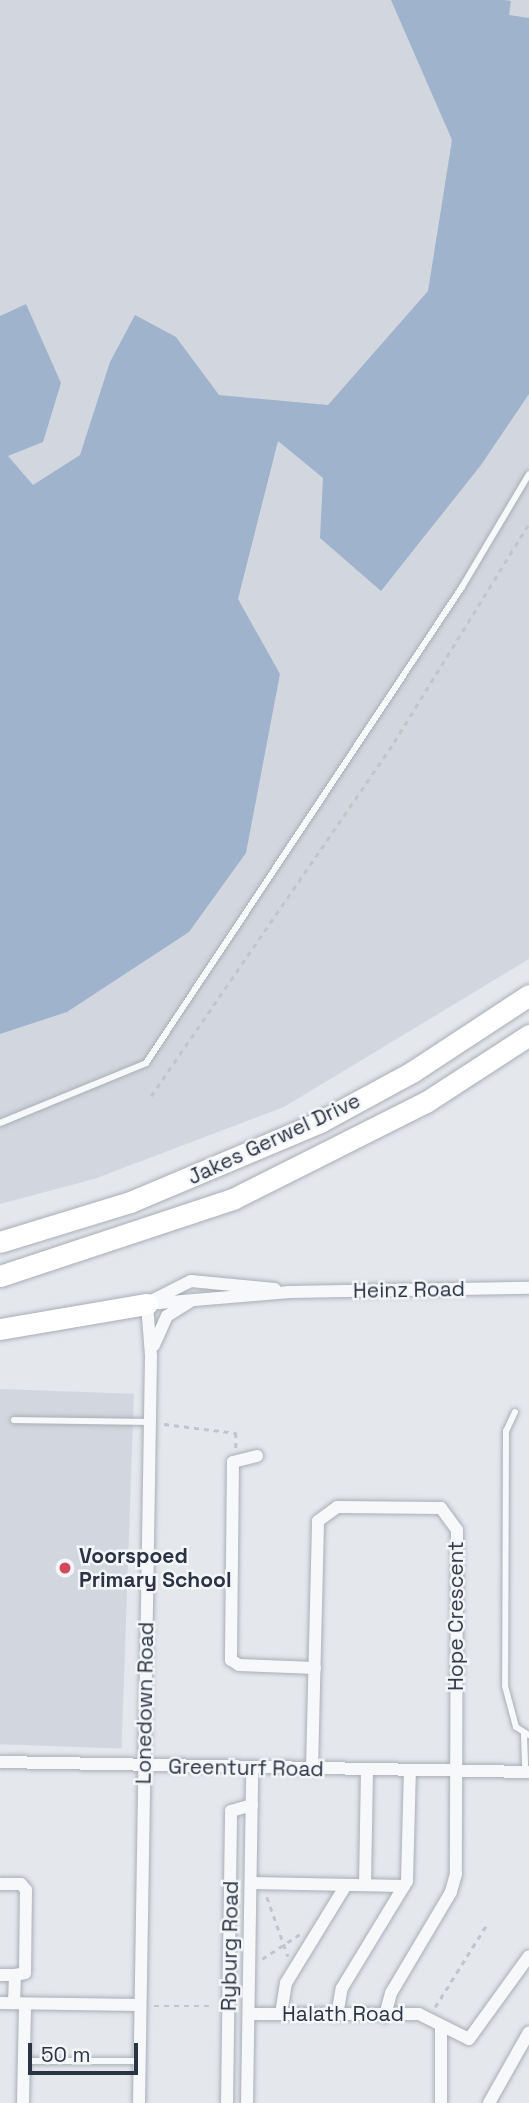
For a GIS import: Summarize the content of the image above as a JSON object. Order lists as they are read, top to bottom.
{
  "streets": {
    "highway": ["Jakes Gerwel Drive"],
    "street": [
      "Heinz Road",
      "Hope Crescent",
      "Lonedown Road",
      "Greenturf Road",
      "Ryburg Road",
      "Halath Road"
    ]
  },
  "crossings": [
    ["Heinz Road", "Lonedown Road"],
    ["Hope Crescent", "Greenturf Road"],
    ["Lonedown Road", "Greenturf Road"],
    ["Greenturf Road", "Ryburg Road"],
    ["Ryburg Road", "Halath Road"]
  ],
  "places": ["Voorspoed Primary School"],
  "scale_bar": "50 m"
}
